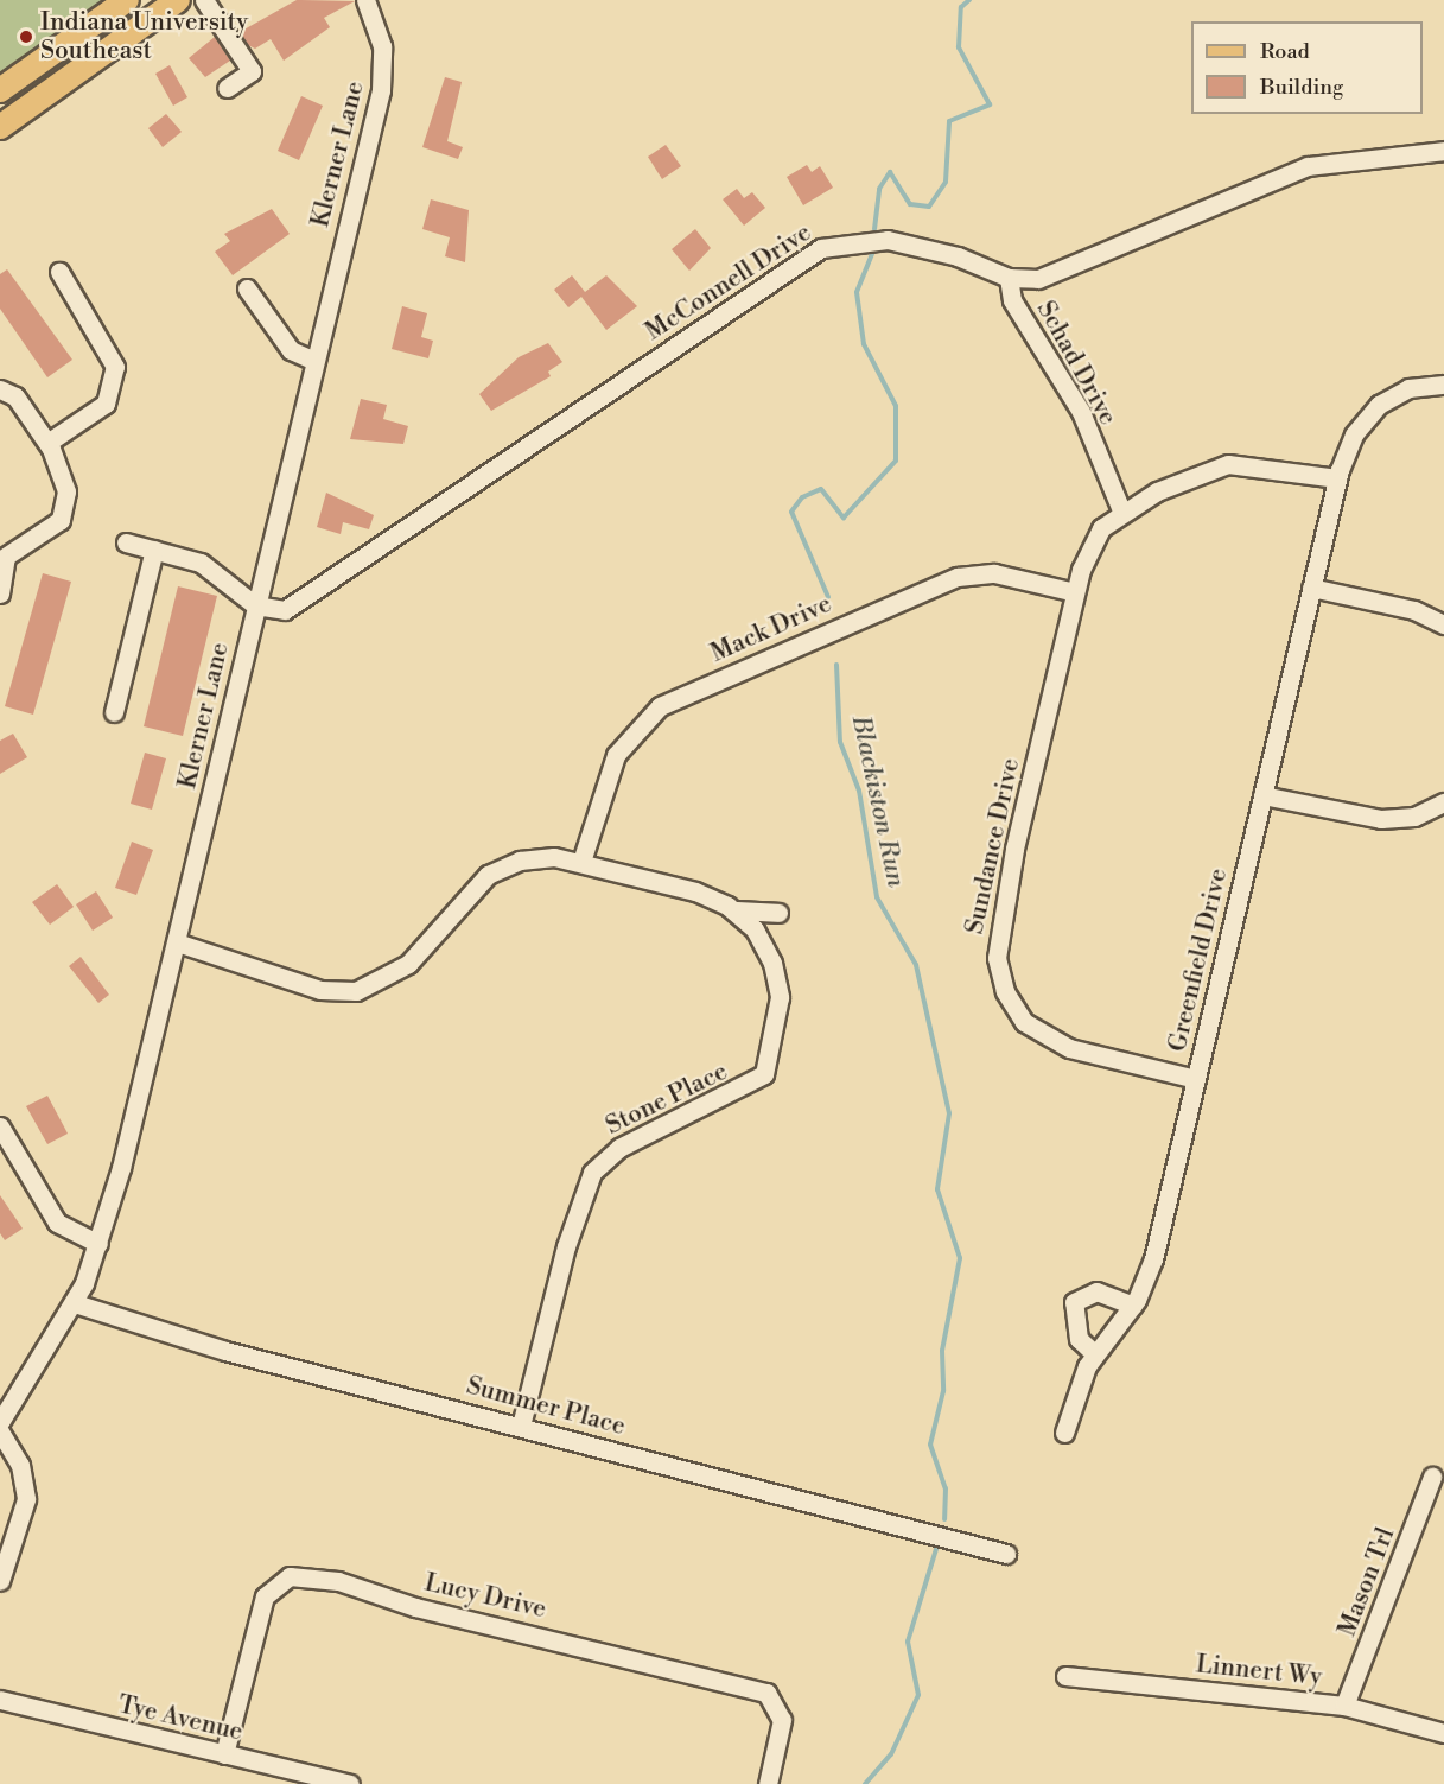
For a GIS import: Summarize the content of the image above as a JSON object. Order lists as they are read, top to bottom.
{
  "streets": {
    "street": [
      "Klerner Lane",
      "McConnell Drive",
      "Schad Drive",
      "Mack Drive",
      "Sundance Drive",
      "Greenfield Drive",
      "Stone Place",
      "Summer Place",
      "Mason Trl",
      "Lucy Drive",
      "Linnert Wy",
      "Tye Avenue"
    ]
  },
  "crossings": [
    ["Klerner Lane", "McConnell Drive"],
    ["Klerner Lane", "Stone Place"],
    ["Klerner Lane", "Summer Place"],
    ["McConnell Drive", "Schad Drive"],
    ["Schad Drive", "Sundance Drive"],
    ["Mack Drive", "Sundance Drive"],
    ["Mack Drive", "Stone Place"],
    ["Sundance Drive", "Greenfield Drive"],
    ["Stone Place", "Summer Place"],
    ["Mason Trl", "Linnert Wy"],
    ["Lucy Drive", "Tye Avenue"]
  ],
  "water": ["Blackiston Run"],
  "places": ["Indiana University Southeast"],
  "legend": ["Road", "Building"]
}
